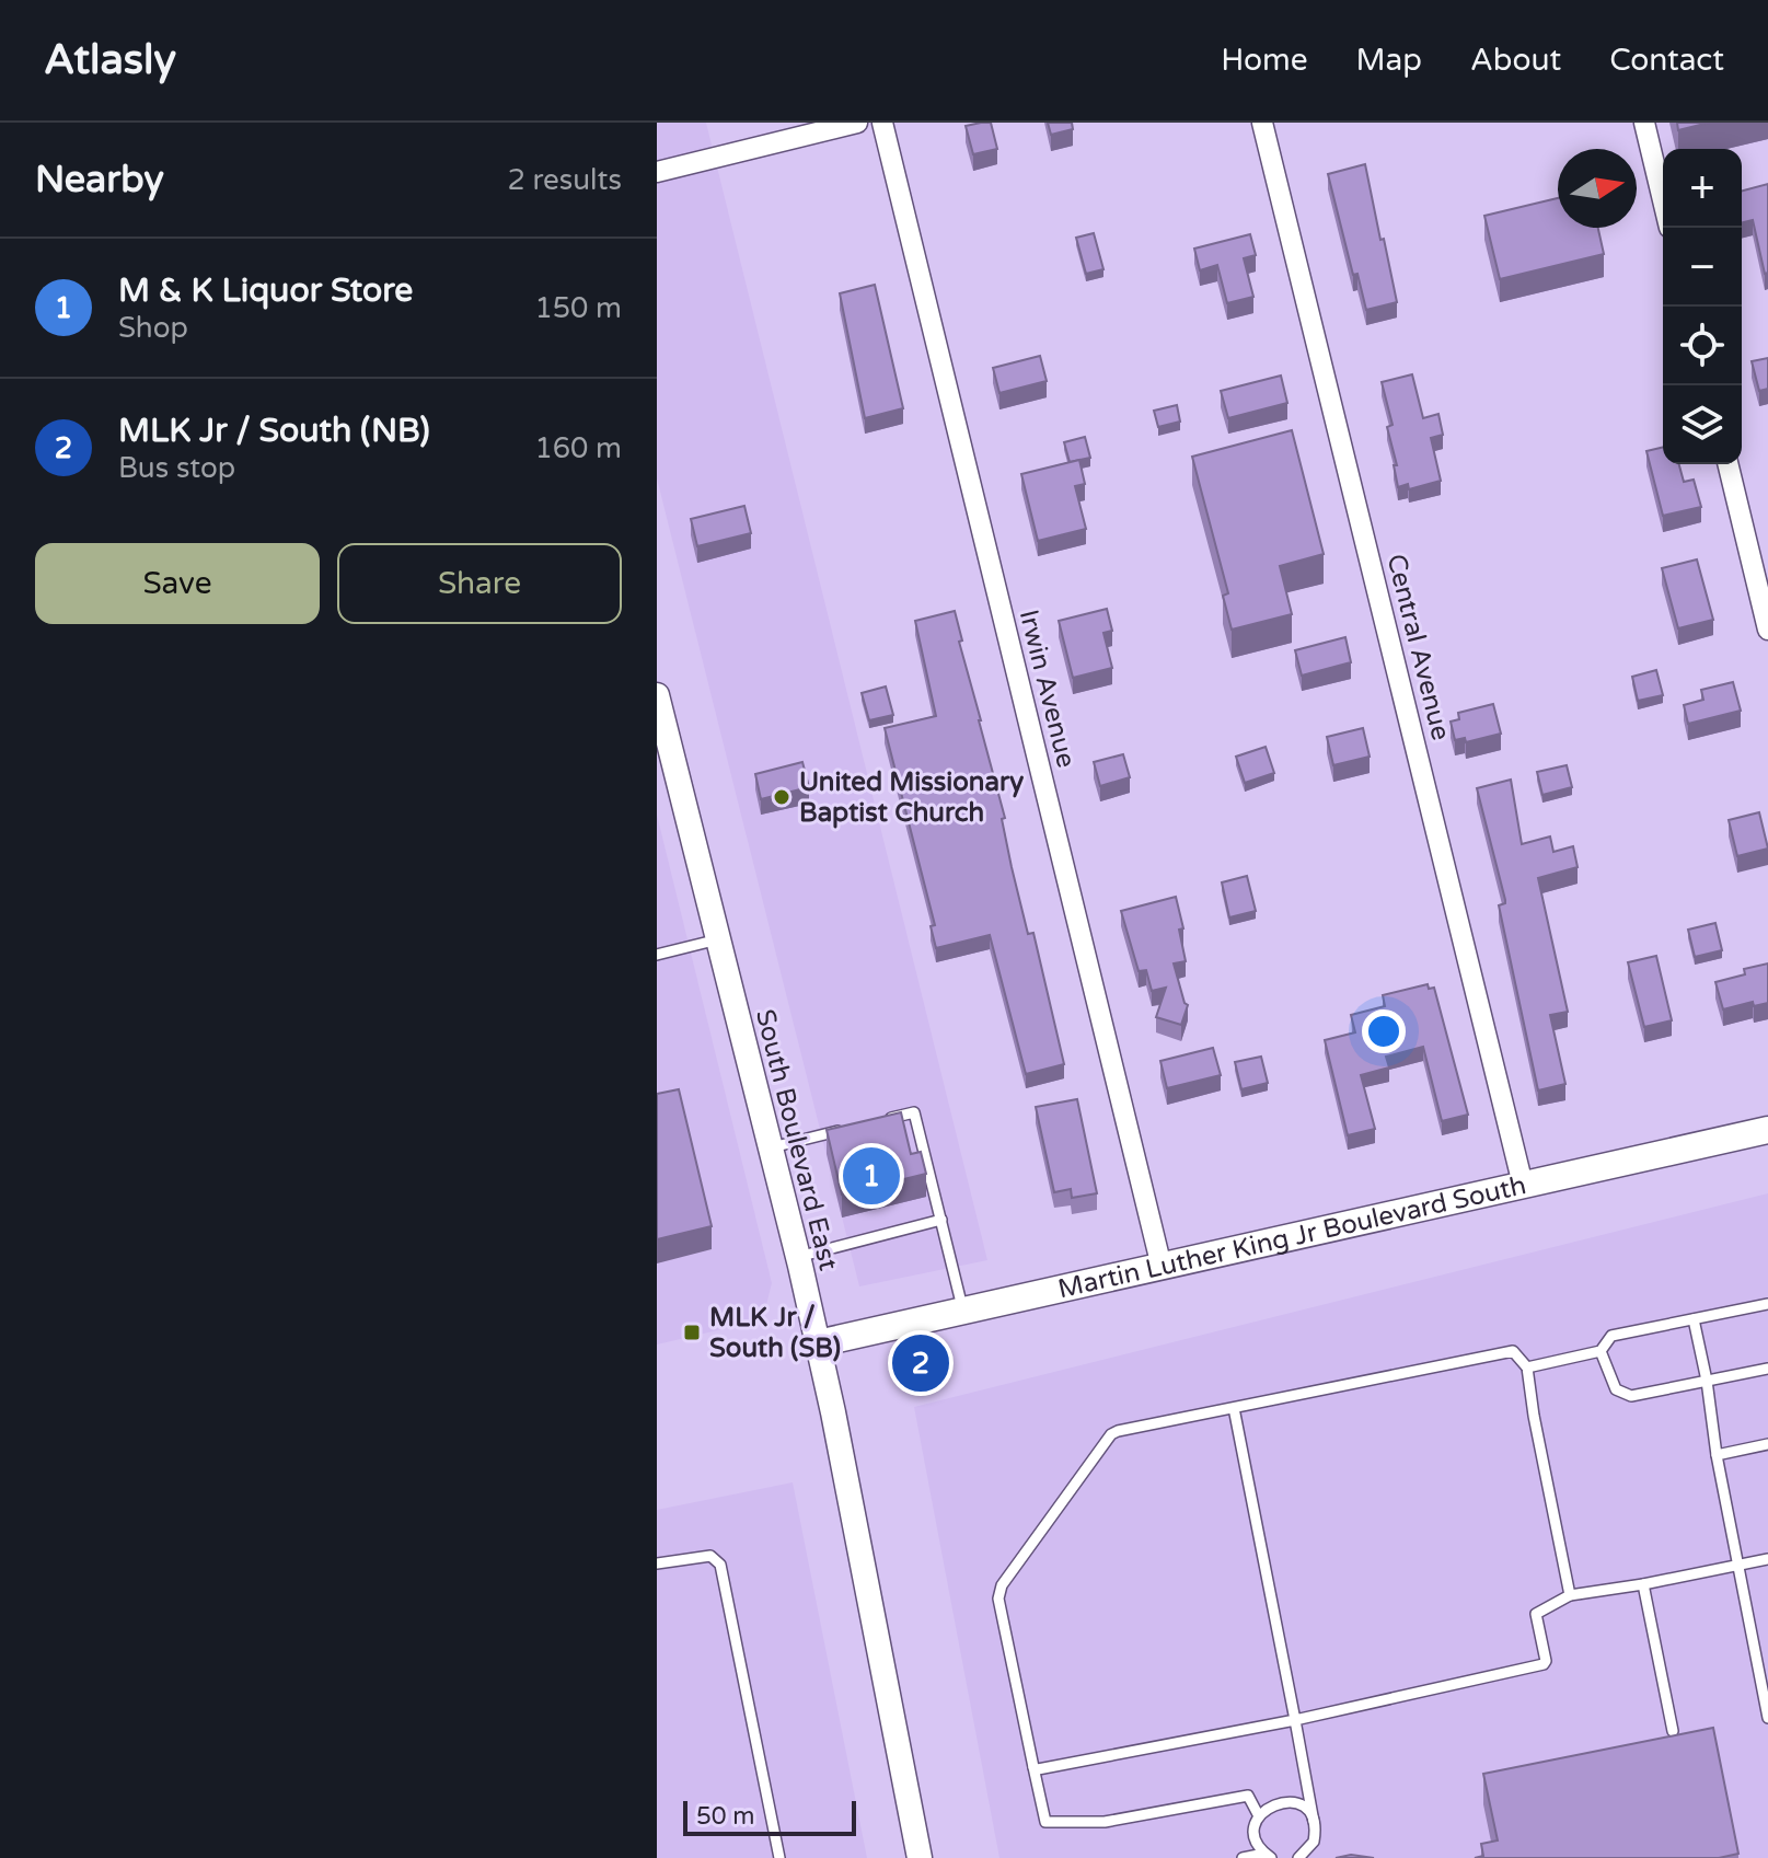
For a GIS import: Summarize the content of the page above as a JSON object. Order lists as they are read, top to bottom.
{
  "streets": {
    "main road": ["Martin Luther King Jr Boulevard South"],
    "street": ["Central Avenue", "Irwin Avenue", "South Boulevard East"]
  },
  "crossings": [
    ["Central Avenue", "Martin Luther King Jr Boulevard South"],
    ["Irwin Avenue", "Martin Luther King Jr Boulevard South"],
    ["South Boulevard East", "Martin Luther King Jr Boulevard South"]
  ],
  "places": {
    "other": ["United Missionary Baptist Church"],
    "transit": ["MLK Jr / South (SB)"]
  },
  "scale_bar": "50 m",
  "north": "right",
  "page": {
    "header": "Atlasly",
    "nav": [
      "Home",
      "Map",
      "About",
      "Contact"
    ],
    "heading": ["Nearby", "2 results"],
    "map_buttons": ["+", "−"],
    "list": [
      {
        "mark": "1",
        "name": "M & K Liquor Store",
        "note": "Shop",
        "value": "150 m"
      },
      {
        "mark": "2",
        "name": "MLK Jr / South (NB)",
        "note": "Bus stop",
        "value": "160 m"
      }
    ],
    "buttons": ["Save", "Share"],
    "pins": ["1", "2"],
    "scale": "50 m"
  }
}
